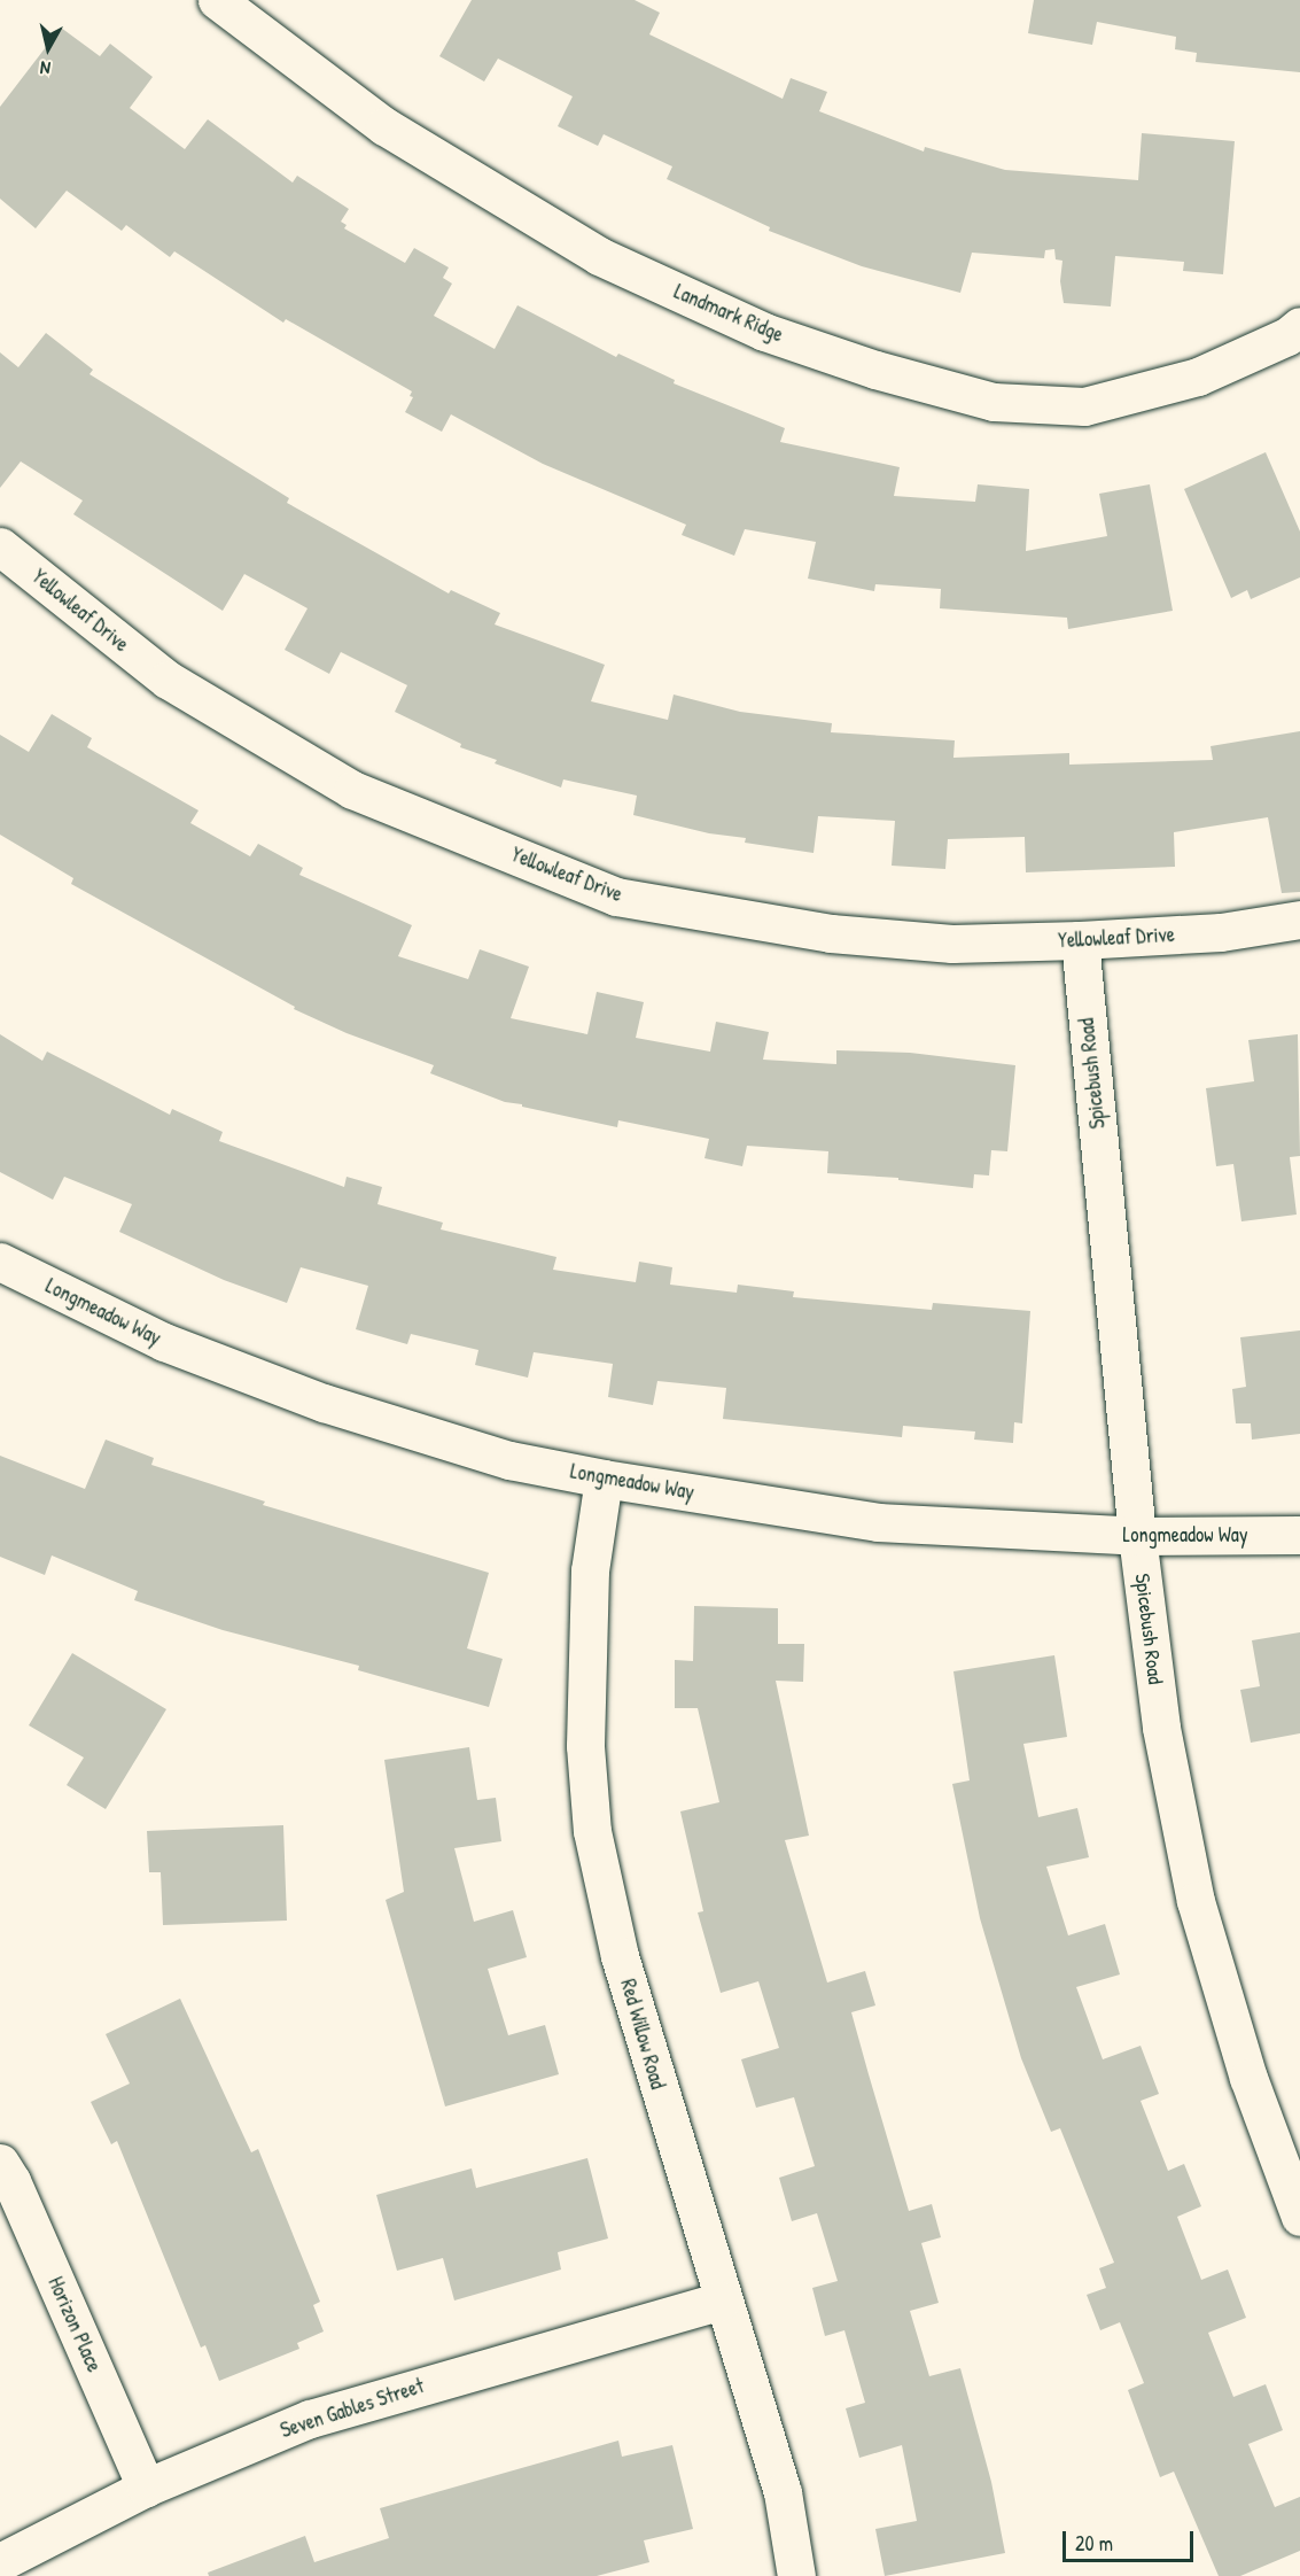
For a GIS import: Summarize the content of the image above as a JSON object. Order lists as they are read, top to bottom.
{
  "streets": {
    "street": [
      "Landmark Ridge",
      "Yellowleaf Drive",
      "Spicebush Road",
      "Longmeadow Way",
      "Red Willow Road",
      "Horizon Place",
      "Seven Gables Street"
    ]
  },
  "crossings": [
    ["Yellowleaf Drive", "Spicebush Road"],
    ["Spicebush Road", "Longmeadow Way"],
    ["Longmeadow Way", "Red Willow Road"],
    ["Red Willow Road", "Seven Gables Street"],
    ["Horizon Place", "Seven Gables Street"]
  ],
  "scale_bar": "20 m",
  "north": "bottom"
}
